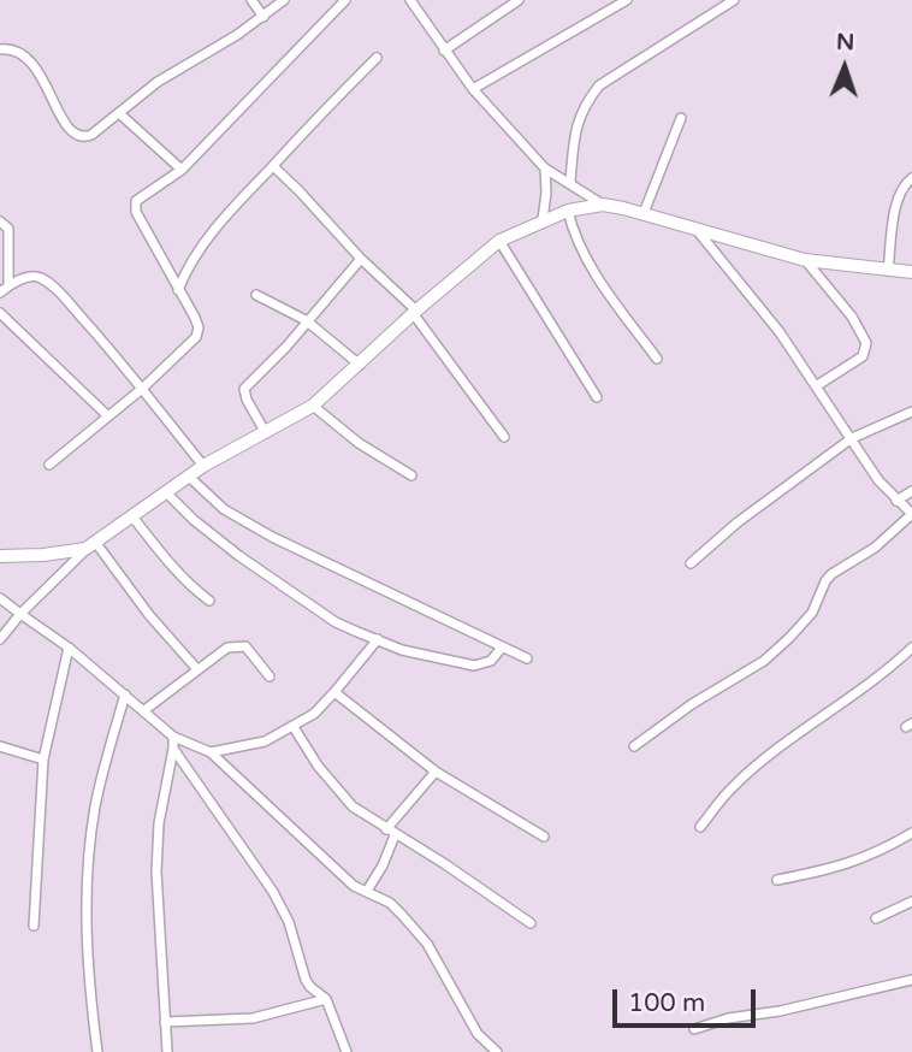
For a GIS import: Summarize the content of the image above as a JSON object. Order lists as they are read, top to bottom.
{
  "scale_bar": "100 m",
  "north": "top"
}
